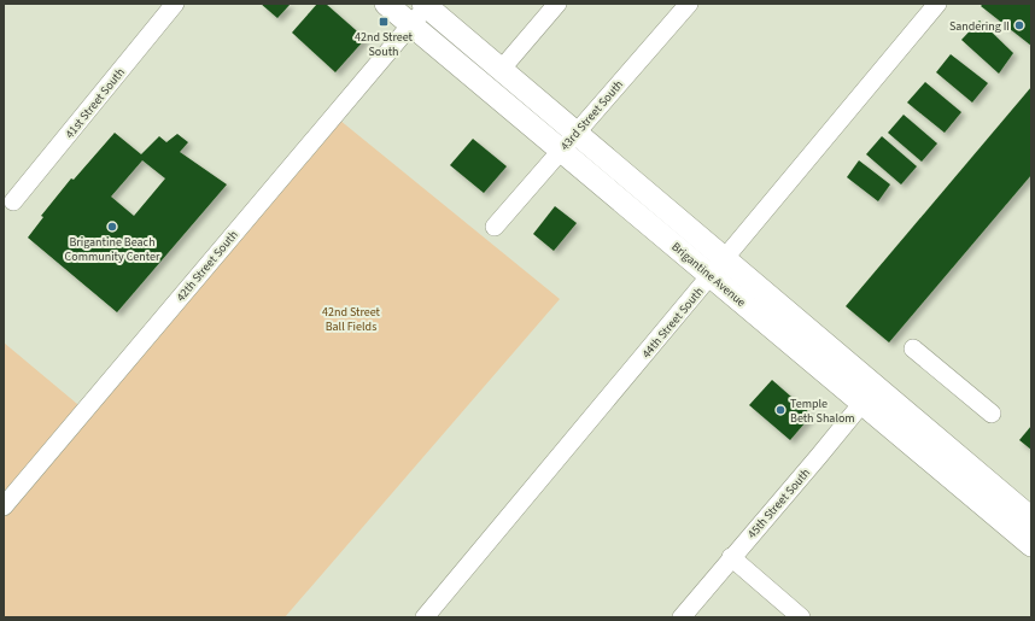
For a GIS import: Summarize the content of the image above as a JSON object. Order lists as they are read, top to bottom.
{
  "streets": {
    "main road": ["Brigantine Avenue"],
    "street": [
      "41st Street South",
      "43rd Street South",
      "42th Street South",
      "44th Street South",
      "45th Street South"
    ]
  },
  "crossings": [
    ["43rd Street South", "Brigantine Avenue"],
    ["42th Street South", "Brigantine Avenue"],
    ["Brigantine Avenue", "44th Street South"],
    ["Brigantine Avenue", "45th Street South"]
  ],
  "parks": ["42nd Street Ball Fields"],
  "places": {
    "transit": ["42nd Street South"],
    "other": ["Sandering II", "Brigantine Beach Community Center", "Temple Beth Shalom"]
  }
}
